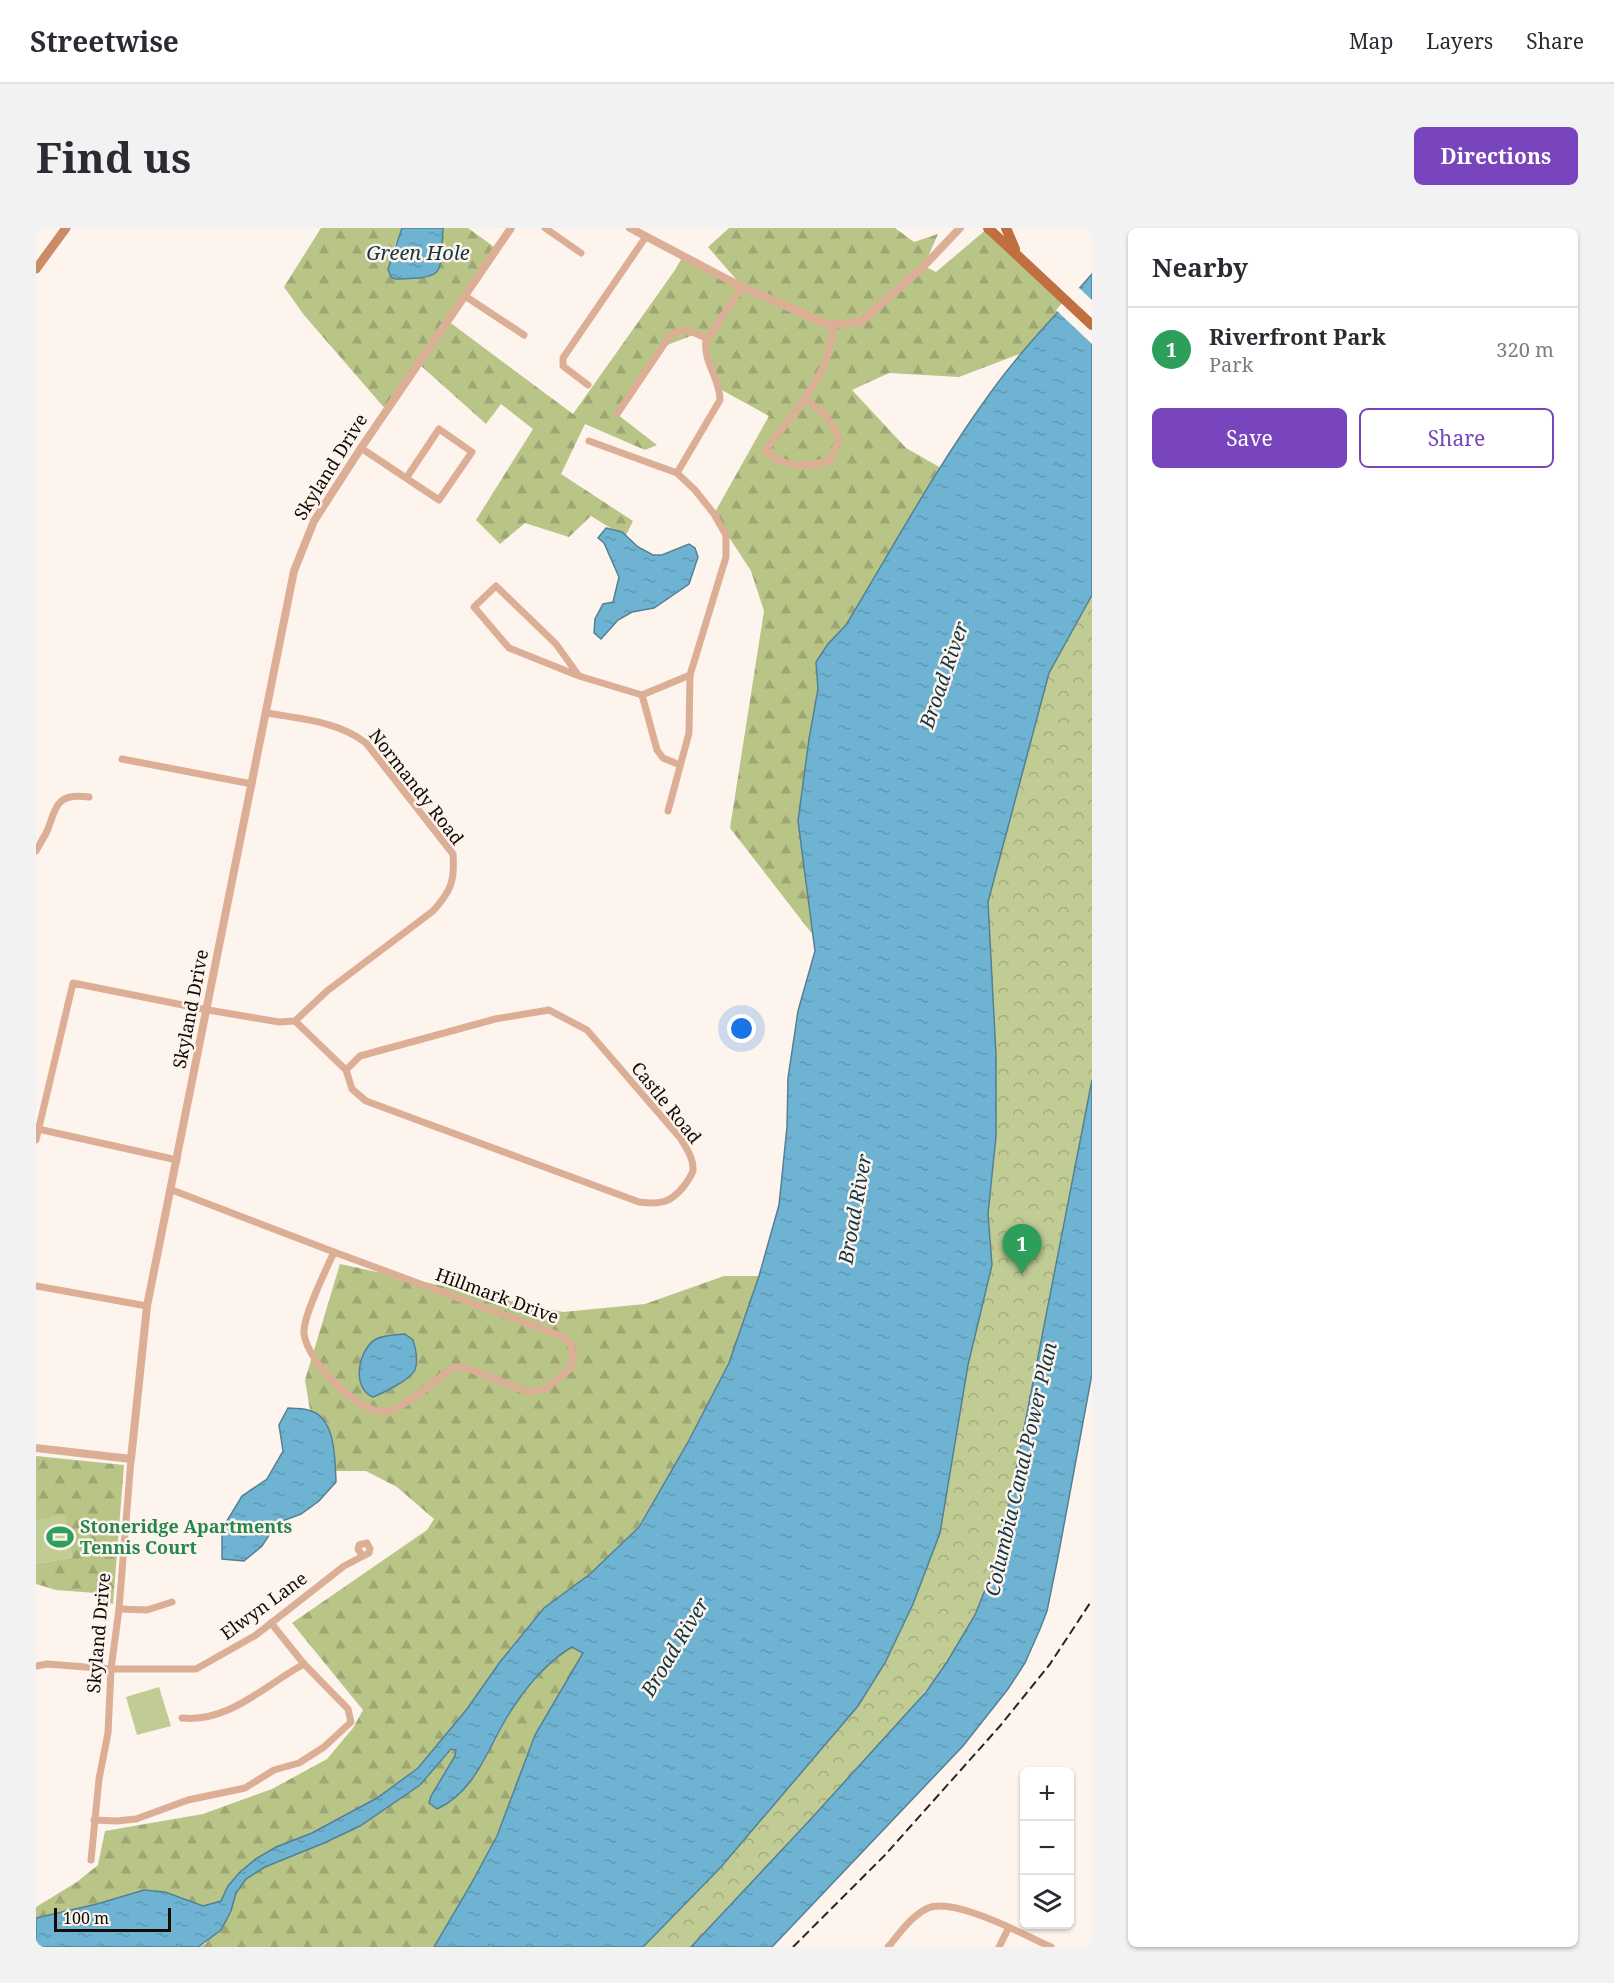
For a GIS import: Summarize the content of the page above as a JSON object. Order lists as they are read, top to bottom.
{
  "streets": {
    "street": [
      "Skyland Drive",
      "Normandy Road",
      "Castle Road",
      "Hillmark Drive",
      "Elwyn Lane"
    ]
  },
  "crossings": [
    ["Skyland Drive", "Normandy Road"],
    ["Skyland Drive", "Hillmark Drive"],
    ["Skyland Drive", "Elwyn Lane"],
    ["Normandy Road", "Castle Road"]
  ],
  "water": ["Green Hole", "Broad River", "Columbia Canal Power Plan"],
  "places": {
    "sports": ["Stoneridge Apartments Tennis Court"]
  },
  "scale_bar": "100 m",
  "page": {
    "header": "Streetwise",
    "nav": ["Map", "Layers", "Share"],
    "buttons": [
      "Directions",
      ["Save", "Share"]
    ],
    "title": "Find us",
    "heading": "Nearby",
    "list": [
      {
        "mark": "1",
        "name": "Riverfront Park",
        "note": "Park",
        "value": "320 m"
      }
    ],
    "pins": "1",
    "map_buttons": ["+", "−"],
    "scale": "100 m"
  }
}
